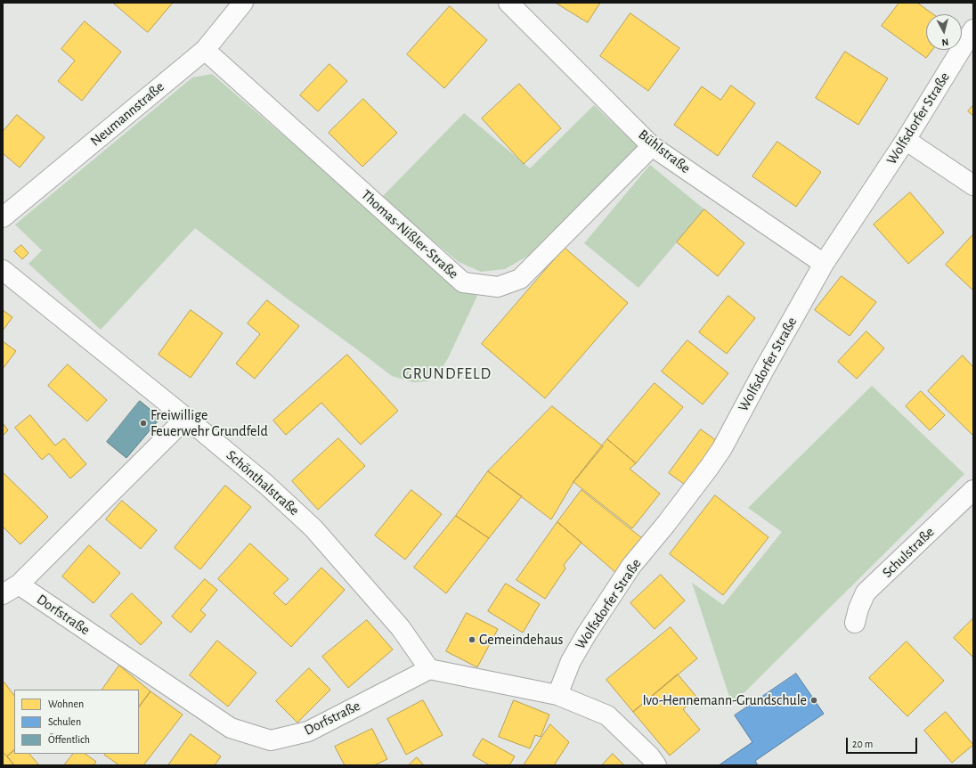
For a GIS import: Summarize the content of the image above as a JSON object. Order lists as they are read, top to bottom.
{
  "streets": {
    "street": [
      "Neumannstraße",
      "Wolfsdorfer Straße",
      "Bühlstraße",
      "Thomas-Nißler-Straße",
      "Schönthalstraße",
      "Schulstraße",
      "Dorfstraße"
    ]
  },
  "crossings": [
    ["Neumannstraße", "Thomas-Nißler-Straße"],
    ["Wolfsdorfer Straße", "Bühlstraße"],
    ["Bühlstraße", "Thomas-Nißler-Straße"],
    ["Schönthalstraße", "Dorfstraße"]
  ],
  "districts": ["GRUNDFELD"],
  "places": ["Freiwillige Feuerwehr Grundfeld", "Gemeindehaus", "Ivo-Hennemann-Grundschule"],
  "legend": ["Wohnen", "Schulen", "Öffentlich"],
  "scale_bar": "20 m",
  "north": "bottom"
}
